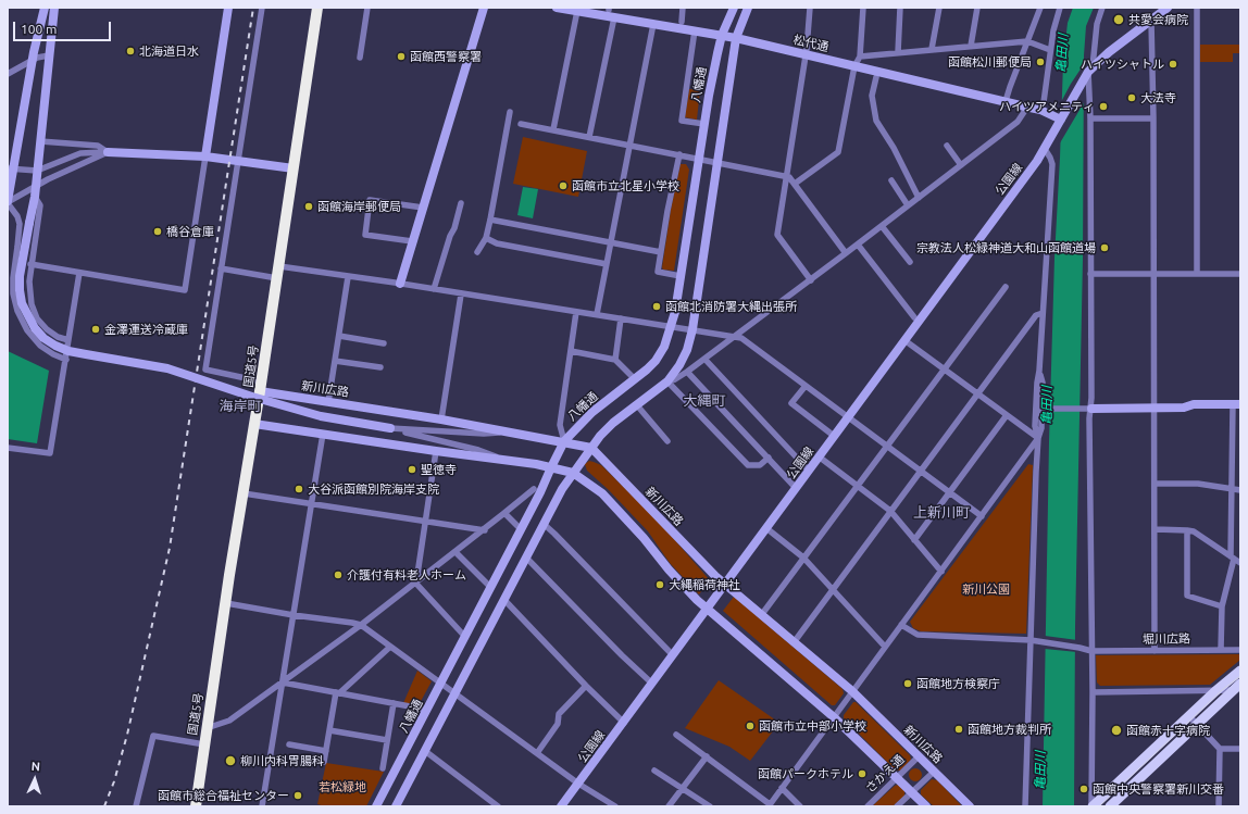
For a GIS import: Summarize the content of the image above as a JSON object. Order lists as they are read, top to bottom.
{
  "streets": {
    "highway": ["国道5号"],
    "street": [
      "松代通",
      "八幡通",
      "公園線",
      "新川広路",
      "堀川広路",
      "さかえ通"
    ]
  },
  "crossings": [
    ["松代通", "八幡通"],
    ["松代通", "公園線"],
    ["八幡通", "新川広路"],
    ["公園線", "新川広路"],
    ["国道5号", "新川広路"],
    ["新川広路", "さかえ通"]
  ],
  "districts": ["大縄町", "海岸町", "上新川町"],
  "water": ["亀田川"],
  "parks": ["新川公園", "若松緑地"],
  "places": [
    "共愛会病院",
    "北海道日水",
    "函館西警察署",
    "函館松川郵便局",
    "ハイツシャトル",
    "大法寺",
    "ハイツアメニティ",
    "函館市立北星小学校",
    "函館海岸郵便局",
    "橋谷倉庫",
    "宗教法人松緑神道大和山函館道場",
    "函館北消防署大縄出張所",
    "金澤運送冷蔵庫",
    "聖徳寺",
    "大谷派函館別院海岸支院",
    "介護付有料老人ホーム",
    "大縄稲荷神社",
    "函館地方検察庁",
    "函館市立中部小学校",
    "函館地方裁判所",
    "函館赤十字病院",
    "柳川内科胃腸科",
    "函館パークホテル",
    "函館中央警察署新川交番",
    "函館市総合福祉センター"
  ],
  "scale_bar": "100 m",
  "north": "top"
}
